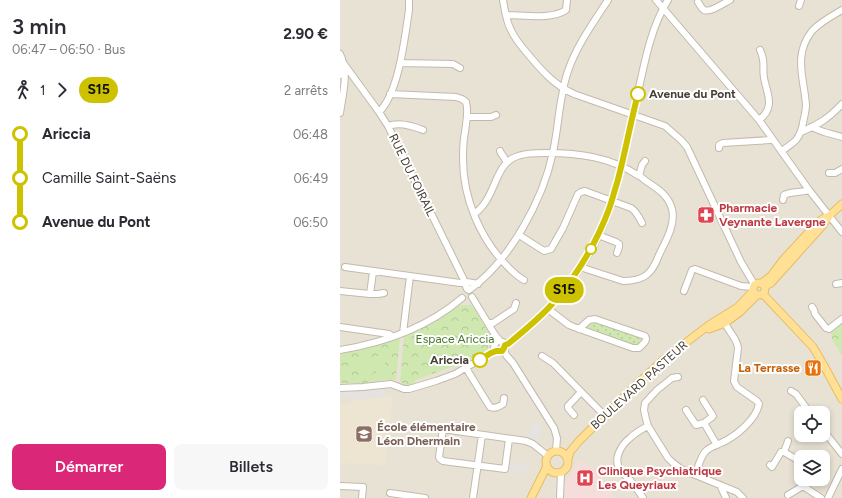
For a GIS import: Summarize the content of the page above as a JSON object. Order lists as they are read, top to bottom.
{
  "streets": {
    "main road": ["BOULEVARD PASTEUR"],
    "street": ["RUE DU FOIRAIL"]
  },
  "parks": ["Espace Ariccia"],
  "places": {
    "other": ["Avenue du Pont", "Ariccia"],
    "pharmacy": ["Pharmacie Veynante Lavergne"],
    "restaurant": ["La Terrasse"],
    "school or university": ["École élémentaire Léon Dhermain"],
    "hospital": ["Clinique Psychiatrique Les Queyriaux"]
  },
  "lines": ["bus line S15"],
  "page": {
    "heading": ["3 min", "06:47 – 06:50 · Bus", "2.90 €"],
    "on_map": "S15",
    "legs": ["1", "S15", "2 arrêts"],
    "list": [
      {
        "name": "Ariccia",
        "value": "06:48"
      },
      {
        "name": "Camille Saint-Saëns",
        "value": "06:49"
      },
      {
        "name": "Avenue du Pont",
        "value": "06:50"
      }
    ],
    "buttons": ["Démarrer", "Billets"]
  }
}
